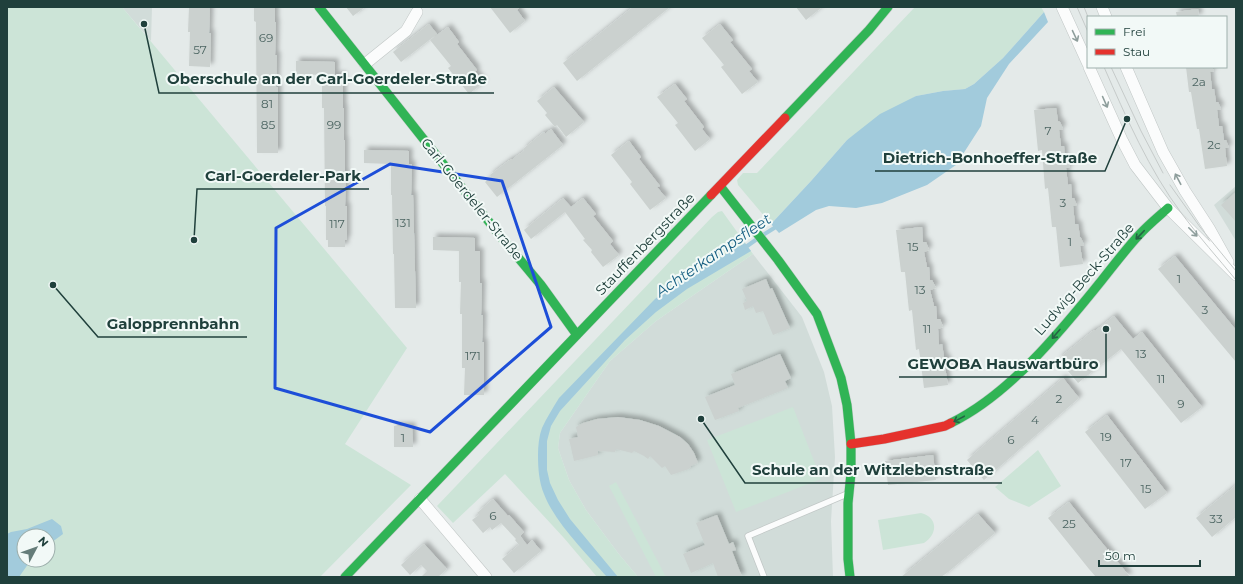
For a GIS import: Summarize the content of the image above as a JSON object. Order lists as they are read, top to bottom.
{
  "streets": {
    "street": ["Carl-Goerdeler-Straße", "Stauffenbergstraße", "Ludwig-Beck-Straße"]
  },
  "crossings": [
    ["Carl-Goerdeler-Straße", "Stauffenbergstraße"]
  ],
  "one_way": ["Ludwig-Beck-Straße"],
  "water": ["Achterkampsfleet"],
  "places": [
    "Oberschule an der Carl-Goerdeler-Straße",
    "Dietrich-Bonhoeffer-Straße",
    "Carl-Goerdeler-Park",
    "Galopprennbahn",
    "GEWOBA Hauswartbüro",
    "Schule an der Witzlebenstraße"
  ],
  "house_numbers": [
    "69",
    "57",
    "2a",
    "81",
    "85",
    "99",
    "7",
    "2c",
    "3",
    "131",
    "117",
    "1",
    "15",
    "1",
    "13",
    "3",
    "11",
    "13",
    "171",
    "11",
    "2",
    "9",
    "4",
    "19",
    "1",
    "6",
    "17",
    "15",
    "6",
    "33",
    "25"
  ],
  "legend": ["Frei", "Stau"],
  "scale_bar": "50 m",
  "north": "top right"
}
